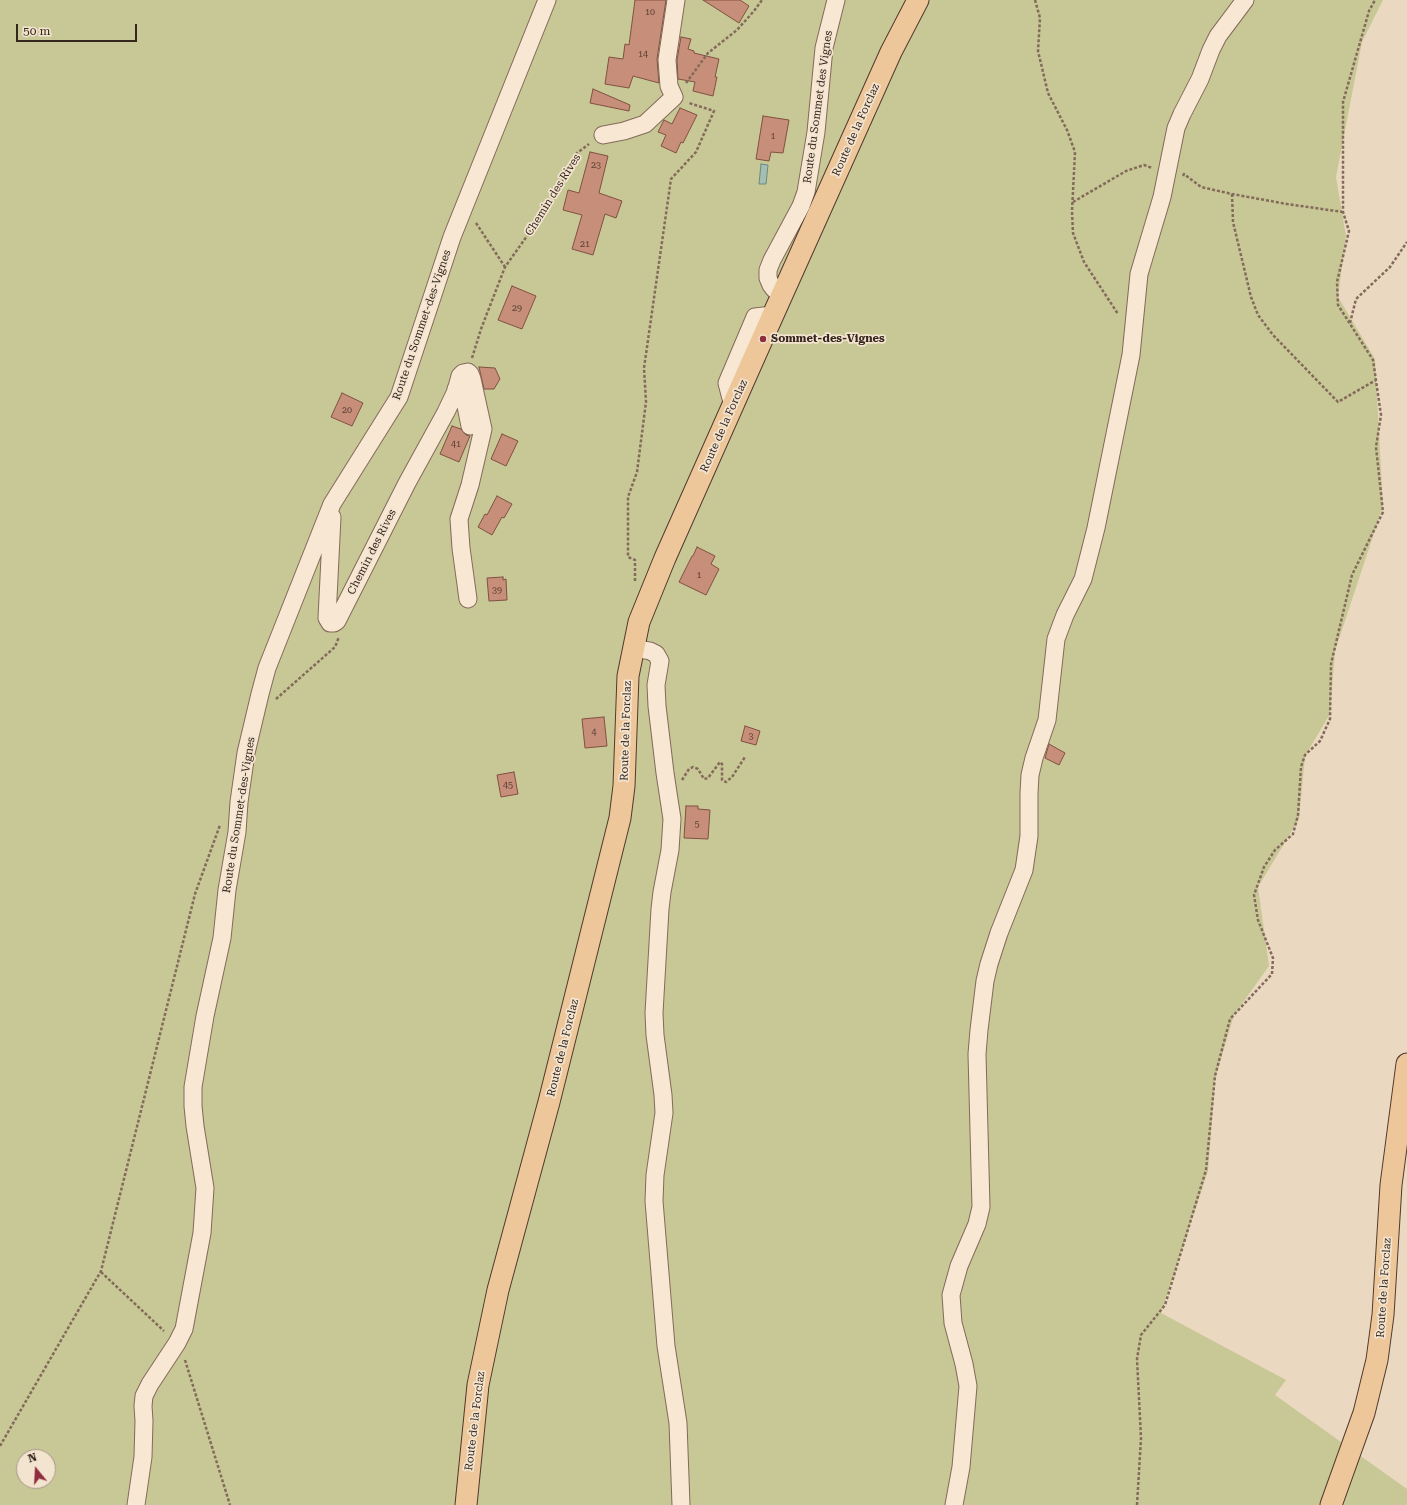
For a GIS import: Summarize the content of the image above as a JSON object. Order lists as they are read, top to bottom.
{
  "streets": {
    "main road": ["Route de la Forclaz"],
    "street": ["Route du Sommet des Vignes", "Chemin des Rives", "Route du Sommet-des-Vignes"]
  },
  "crossings": [
    ["Route du Sommet des Vignes", "Route de la Forclaz"],
    ["Chemin des Rives", "Route du Sommet-des-Vignes"]
  ],
  "places": ["Sommet-des-Vignes"],
  "house_numbers": [
    "10",
    "14",
    "1",
    "23",
    "21",
    "29",
    "20",
    "41",
    "1",
    "39",
    "4",
    "3",
    "45",
    "5"
  ],
  "scale_bar": "50 m",
  "north": "top"
}
